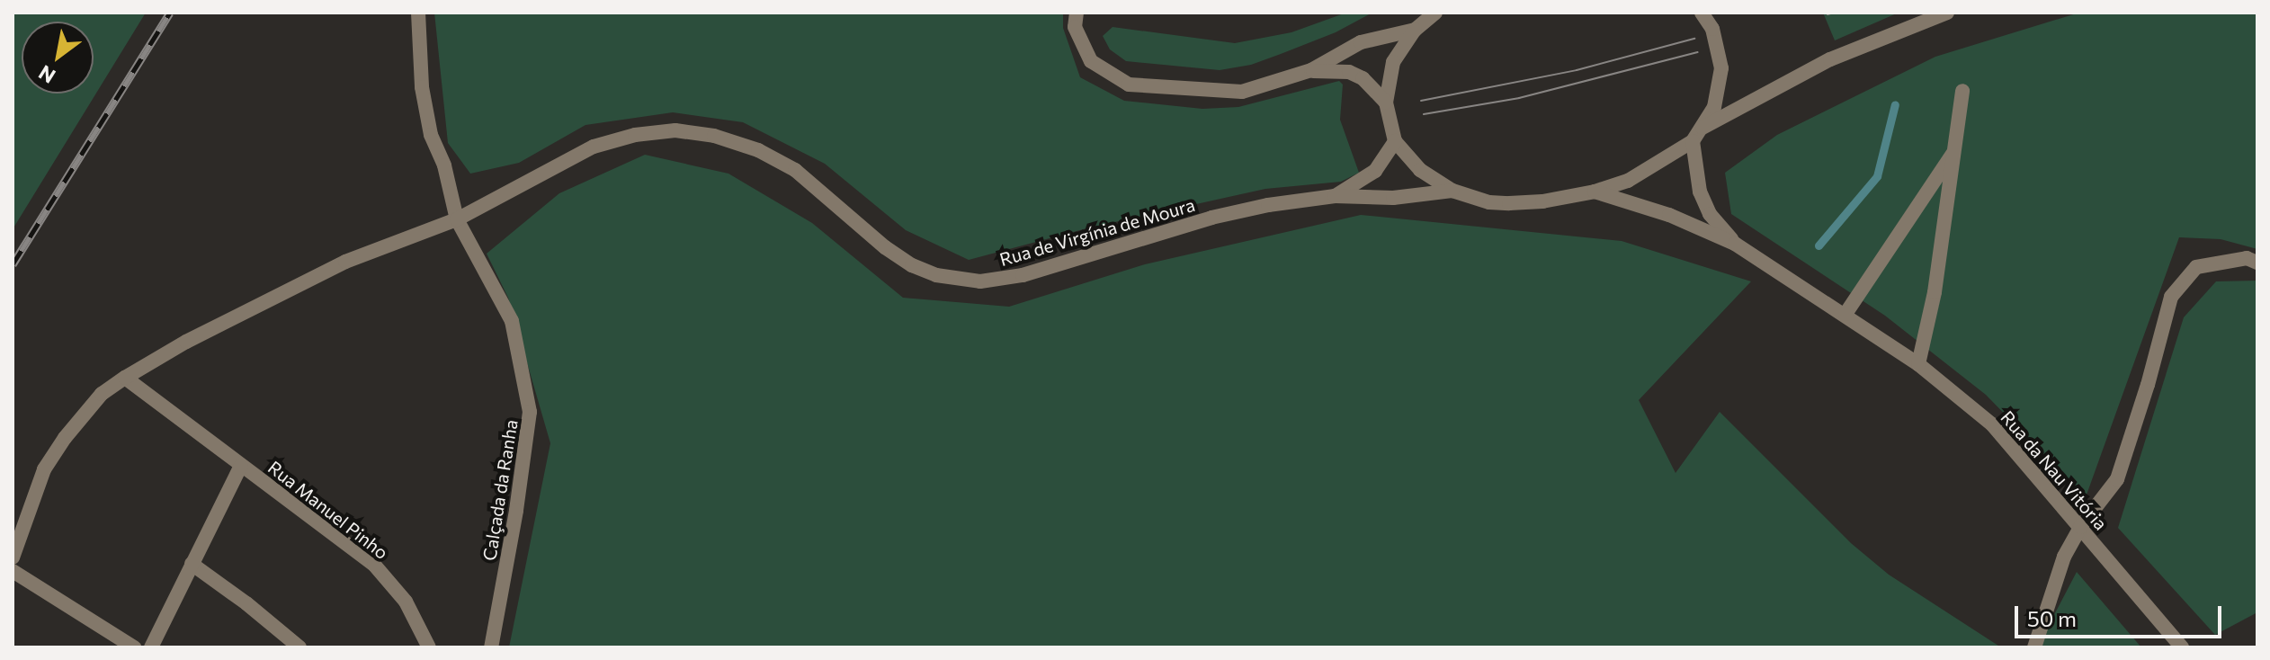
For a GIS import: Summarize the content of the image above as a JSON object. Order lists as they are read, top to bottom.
{
  "streets": {
    "street": [
      "Rua de Virgínia de Moura",
      "Rua da Nau Vitória",
      "Calçada da Ranha",
      "Rua Manuel Pinho"
    ]
  },
  "crossings": [
    ["Rua de Virgínia de Moura", "Calçada da Ranha"]
  ],
  "scale_bar": "50 m",
  "north": "bottom left"
}
